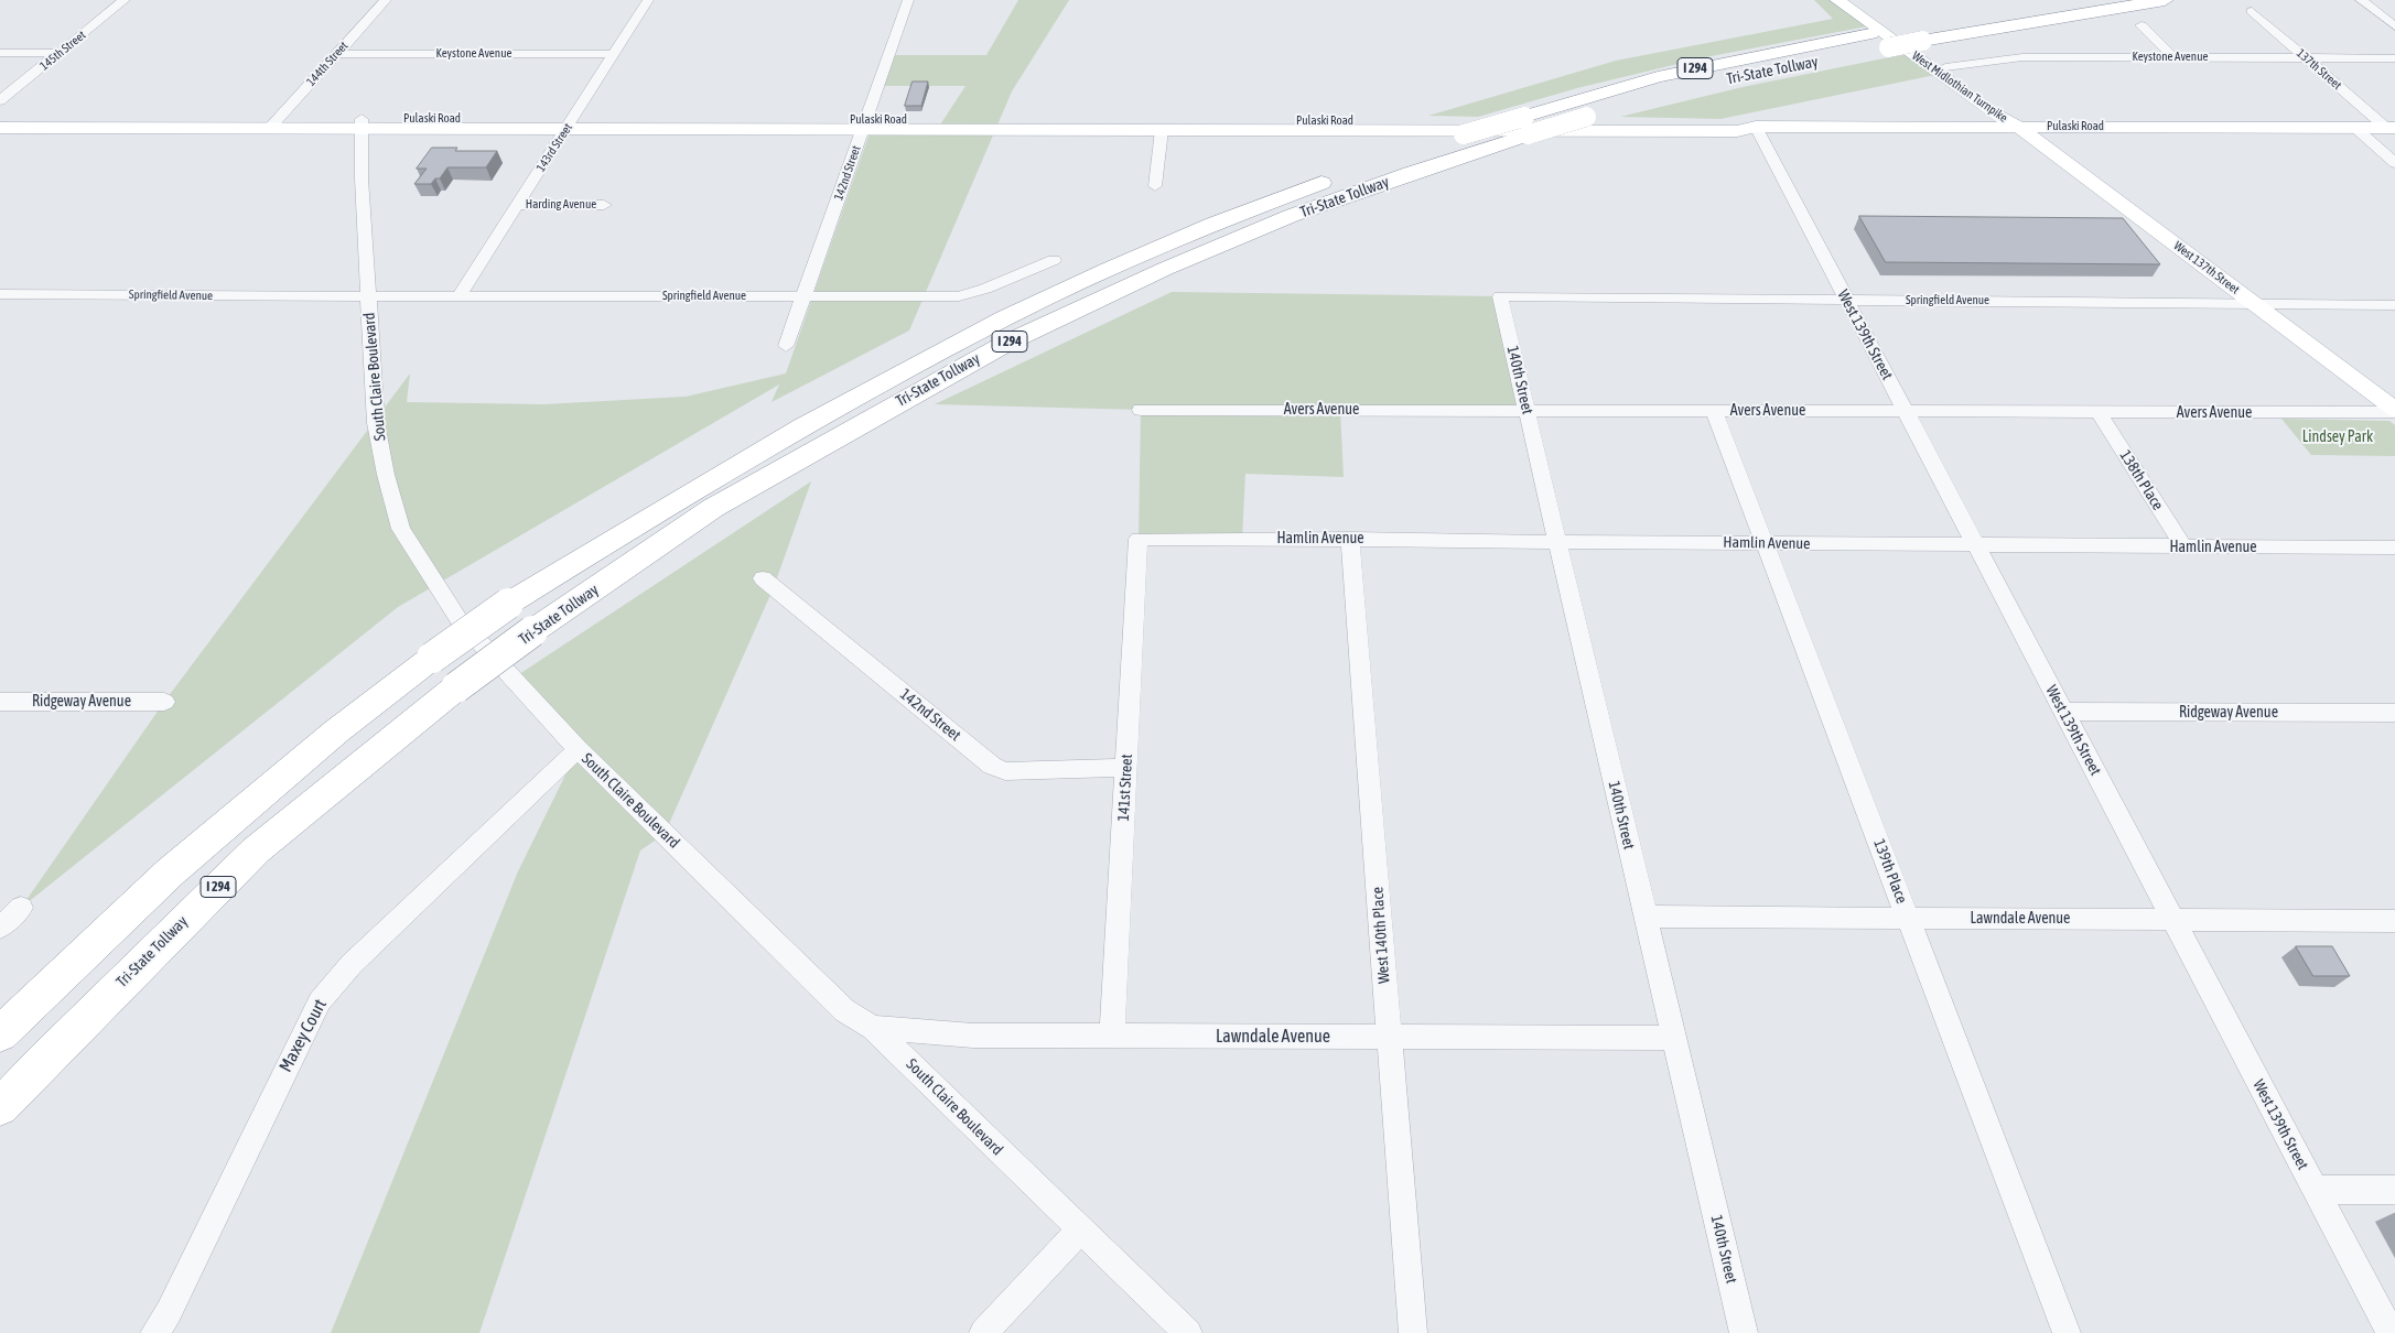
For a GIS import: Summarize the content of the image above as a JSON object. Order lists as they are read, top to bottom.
{
  "streets": {
    "highway": ["I 294", "Tri-State Tollway"],
    "main road": ["West Midlothian Turnpike", "Pulaski Road", "West 137th Street"],
    "street": [
      "145th Street",
      "Keystone Avenue",
      "144th Street",
      "137th Street",
      "143rd Street",
      "142nd Street",
      "Harding Avenue",
      "Springfield Avenue",
      "West 139th Street",
      "South Claire Boulevard",
      "140th Street",
      "Avers Avenue",
      "138th Place",
      "Hamlin Avenue",
      "Ridgeway Avenue",
      "141st Street",
      "139th Place",
      "Lawndale Avenue",
      "West 140th Place",
      "Maxey Court"
    ]
  },
  "crossings": [
    ["Keystone Avenue", "144th Street"],
    ["Keystone Avenue", "137th Street"],
    ["Keystone Avenue", "West Midlothian Turnpike"],
    ["Keystone Avenue", "143rd Street"],
    ["144th Street", "Pulaski Road"],
    ["137th Street", "Pulaski Road"],
    ["West Midlothian Turnpike", "Pulaski Road"],
    ["West Midlothian Turnpike", "West 137th Street"],
    ["Pulaski Road", "143rd Street"],
    ["Pulaski Road", "142nd Street"],
    ["Pulaski Road", "West 137th Street"],
    ["Pulaski Road", "West 139th Street"],
    ["Pulaski Road", "South Claire Boulevard"],
    ["143rd Street", "Harding Avenue"],
    ["143rd Street", "Springfield Avenue"],
    ["142nd Street", "Springfield Avenue"],
    ["142nd Street", "141st Street"],
    ["West 137th Street", "Springfield Avenue"],
    ["West 137th Street", "Avers Avenue"],
    ["Springfield Avenue", "West 139th Street"],
    ["Springfield Avenue", "South Claire Boulevard"],
    ["Springfield Avenue", "140th Street"],
    ["West 139th Street", "Avers Avenue"],
    ["West 139th Street", "Hamlin Avenue"],
    ["West 139th Street", "Ridgeway Avenue"],
    ["West 139th Street", "Lawndale Avenue"],
    ["South Claire Boulevard", "Lawndale Avenue"],
    ["South Claire Boulevard", "Maxey Court"],
    ["140th Street", "Avers Avenue"],
    ["140th Street", "Hamlin Avenue"],
    ["140th Street", "Lawndale Avenue"],
    ["Avers Avenue", "138th Place"],
    ["Avers Avenue", "139th Place"],
    ["138th Place", "Hamlin Avenue"],
    ["Hamlin Avenue", "141st Street"],
    ["Hamlin Avenue", "139th Place"],
    ["Hamlin Avenue", "West 140th Place"],
    ["141st Street", "Lawndale Avenue"],
    ["139th Place", "Lawndale Avenue"],
    ["Lawndale Avenue", "West 140th Place"]
  ],
  "parks": ["Lindsey Park"]
}
